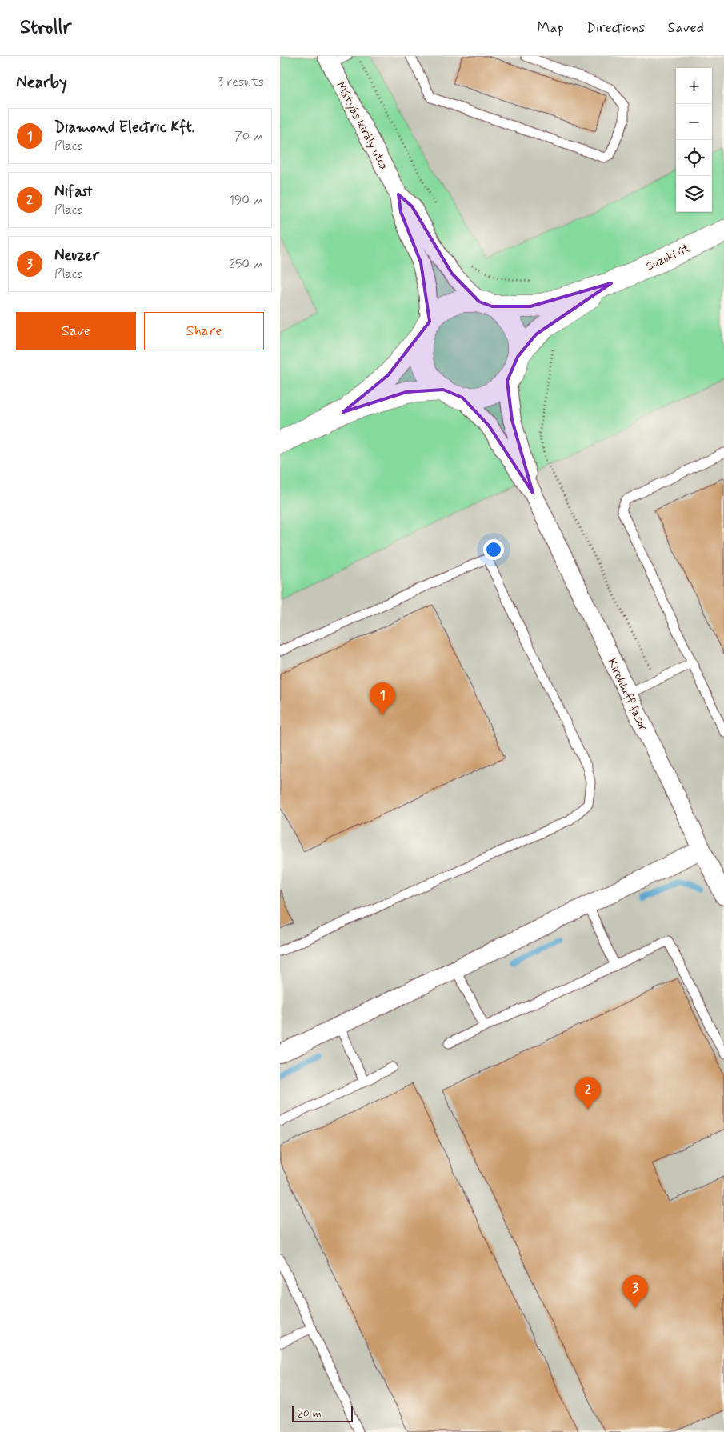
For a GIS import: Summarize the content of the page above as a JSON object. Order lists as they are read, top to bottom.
{
  "streets": {
    "main road": ["Suzuki út"],
    "street": ["Mátyás király utca", "Kirchhoff fasor"]
  },
  "crossings": [
    ["Mátyás király utca", "Kirchhoff fasor"]
  ],
  "scale_bar": "20 m",
  "page": {
    "header": "Strollr",
    "nav": ["Map", "Directions", "Saved"],
    "heading": ["Nearby", "3 results"],
    "map_buttons": ["+", "−"],
    "list": [
      {
        "mark": "1",
        "name": "Diamond Electric Kft.",
        "note": "Place",
        "value": "70 m"
      },
      {
        "mark": "2",
        "name": "Nifast",
        "note": "Place",
        "value": "190 m"
      },
      {
        "mark": "3",
        "name": "Neuzer",
        "note": "Place",
        "value": "250 m"
      }
    ],
    "buttons": ["Save", "Share"],
    "pins": ["1", "2", "3"],
    "scale": "20 m"
  }
}
